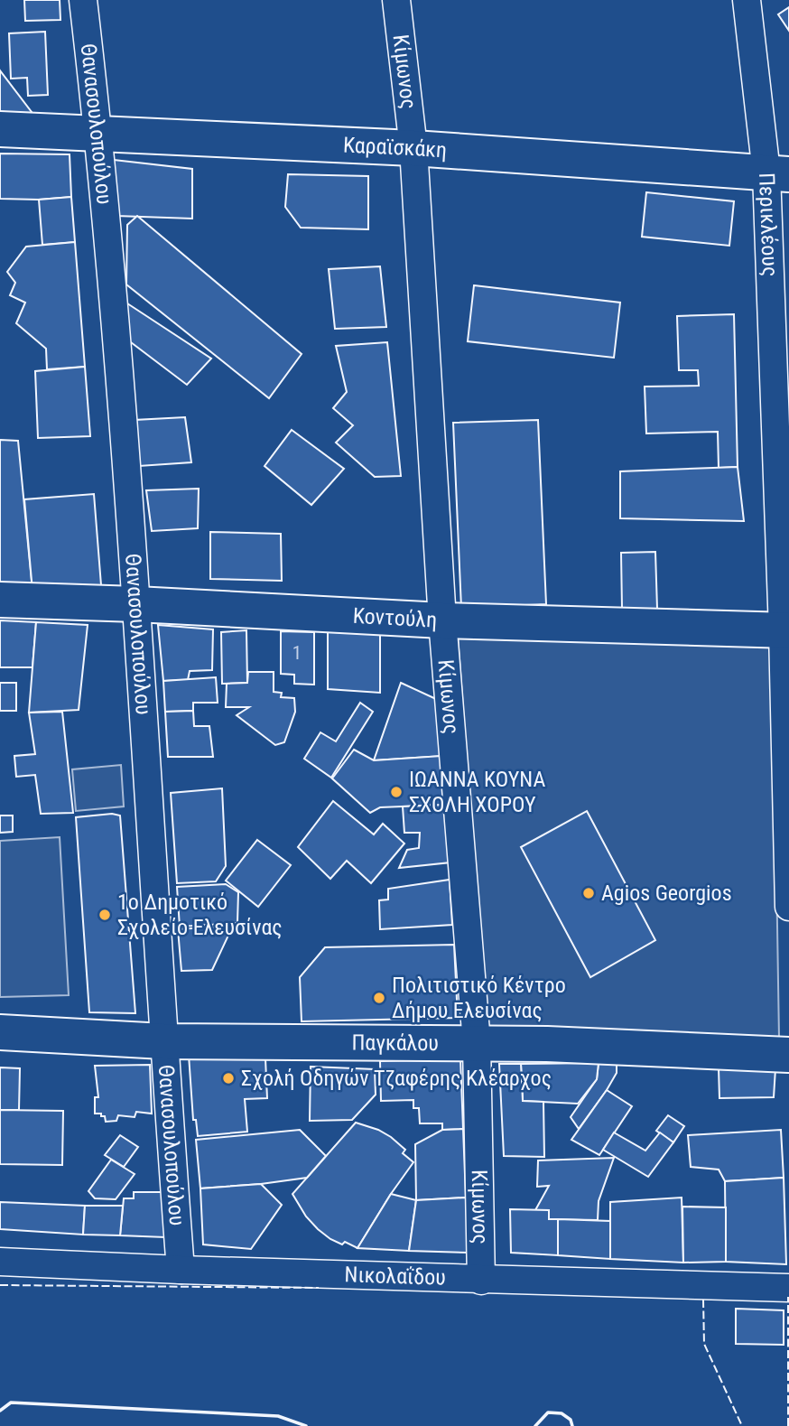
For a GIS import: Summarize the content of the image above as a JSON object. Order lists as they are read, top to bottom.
{
  "streets": {
    "main road": ["Καραϊσκάκη", "Κοντούλη", "Παγκάλου"],
    "street": [
      "Κίμωνος",
      "Θανασουλοπούλου",
      "Περικλέους",
      "Νικολαΐδου"
    ]
  },
  "crossings": [
    ["Κίμωνος", "Καραϊσκάκη"],
    ["Κίμωνος", "Κοντούλη"],
    ["Κίμωνος", "Παγκάλου"],
    ["Κίμωνος", "Νικολαΐδου"],
    ["Θανασουλοπούλου", "Καραϊσκάκη"],
    ["Θανασουλοπούλου", "Κοντούλη"],
    ["Θανασουλοπούλου", "Παγκάλου"],
    ["Θανασουλοπούλου", "Νικολαΐδου"],
    ["Καραϊσκάκη", "Περικλέους"],
    ["Περικλέους", "Κοντούλη"]
  ],
  "places": [
    "ΙΩΑΝΝΑ ΚΟΥΝΑ ΣΧΟΛΗ ΧΟΡΟΥ",
    "Agios Georgios",
    "1ο Δημοτικό Σχολείο Ελευσίνας",
    "Πολιτιστικό Κέντρο Δήμου Ελευσίνας",
    "Σχολή Οδηγών Τζαφέρης Κλέαρχος"
  ],
  "house_numbers": ["1"]
}
